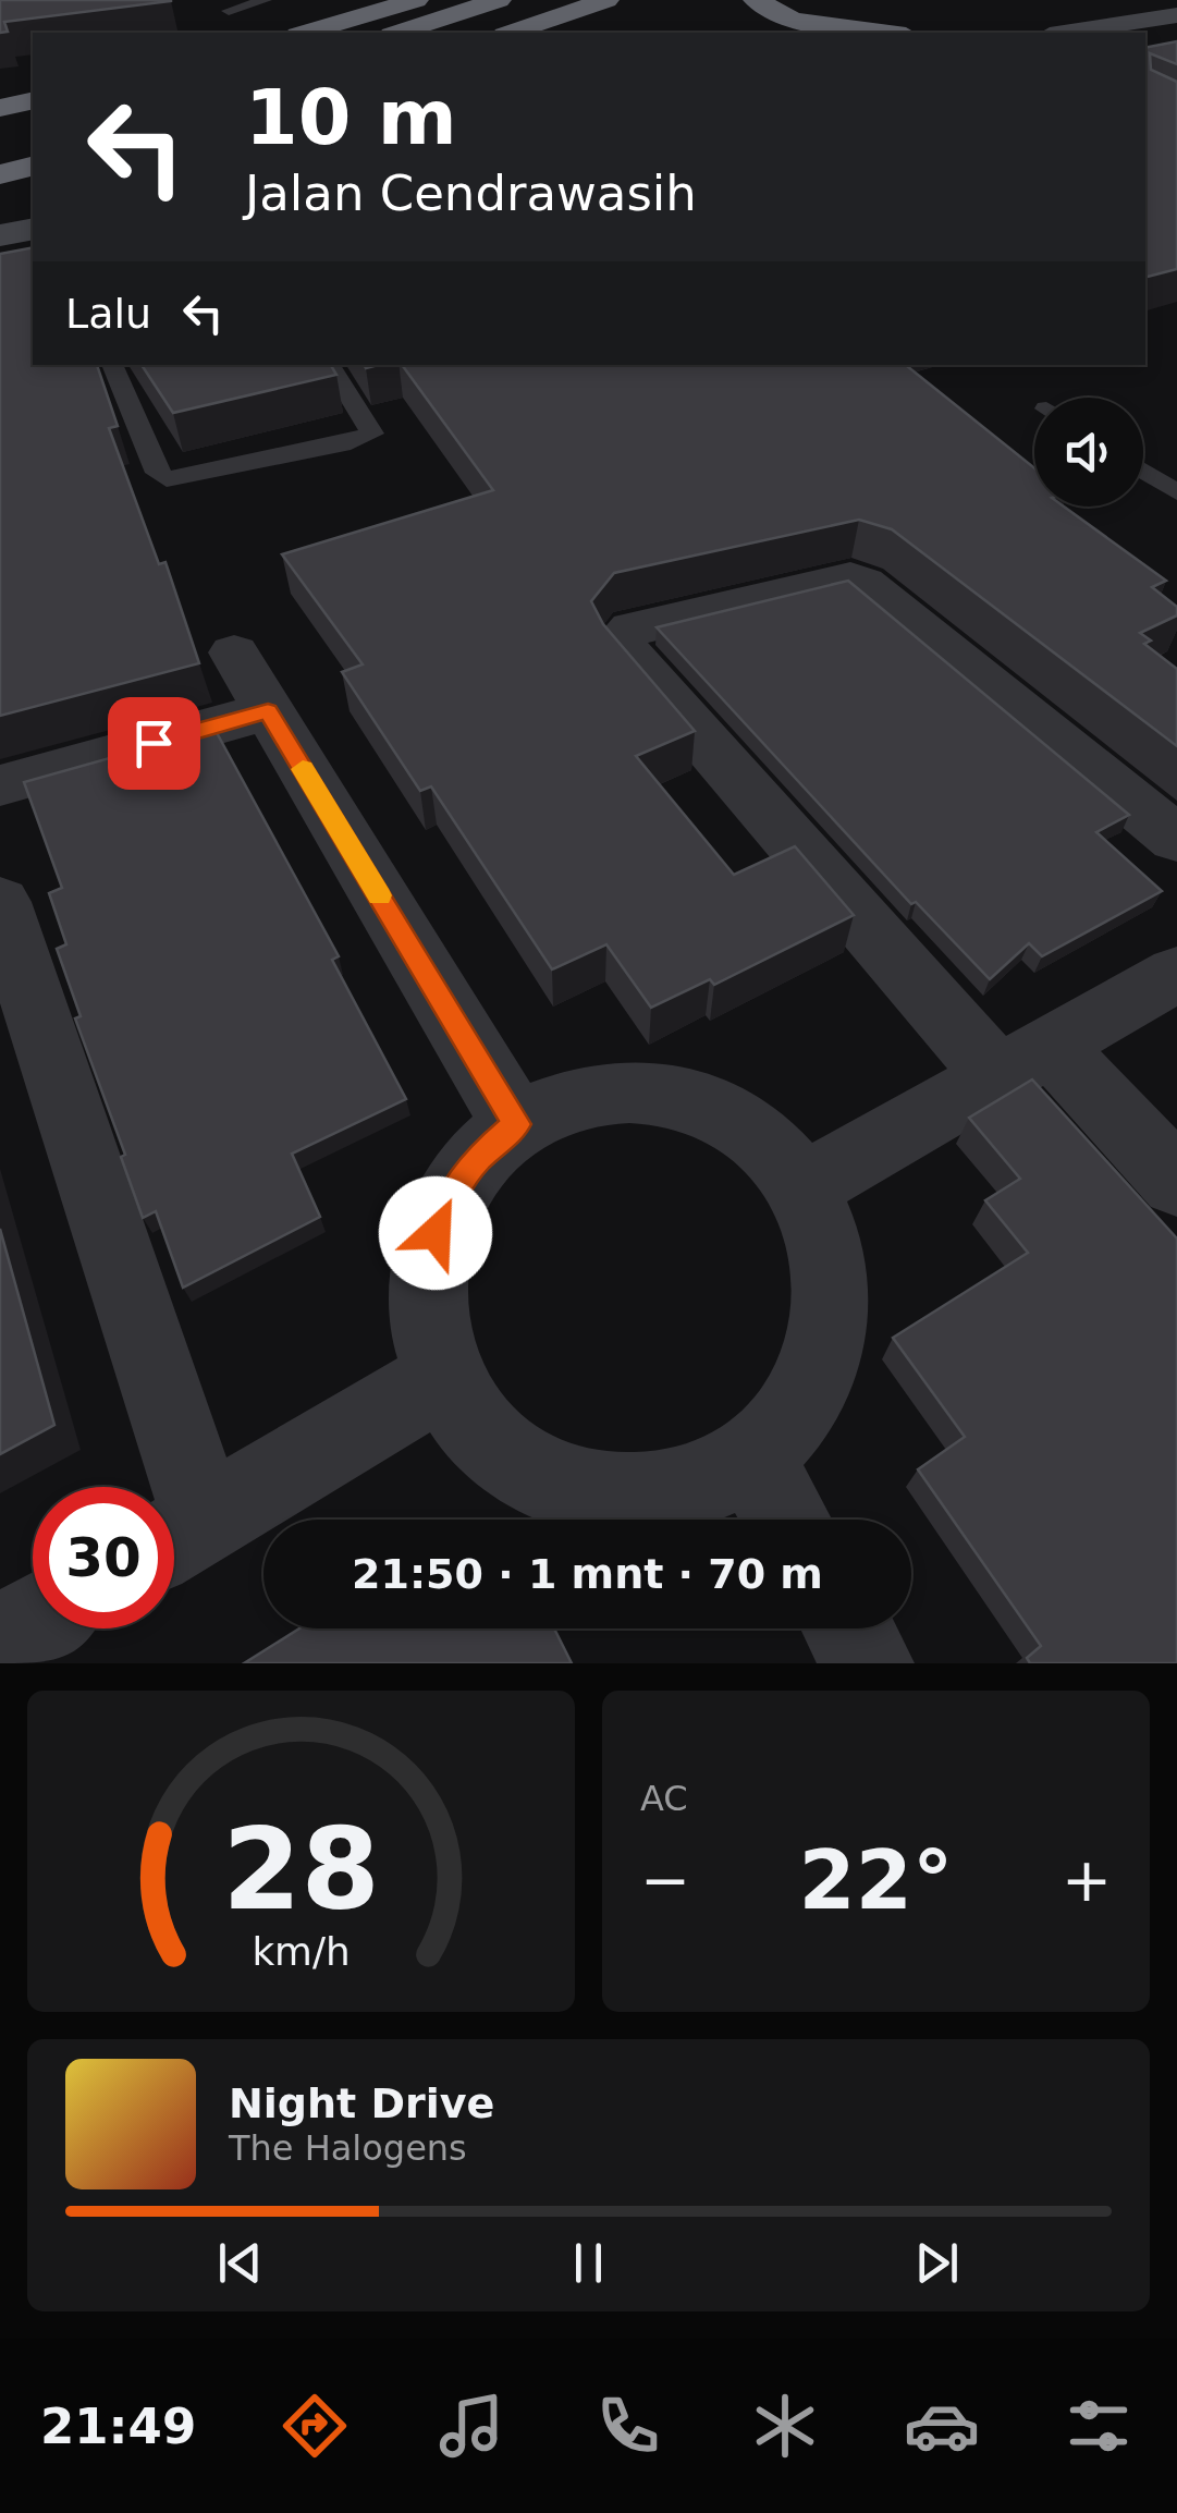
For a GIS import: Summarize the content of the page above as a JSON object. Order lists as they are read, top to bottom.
{
  "page": {
    "turn": ["10 m", "Jalan Cendrawasih"],
    "then": "Lalu",
    "limit": "30",
    "trip": "21:50 · 1 mnt · 70 m",
    "tile": "AC",
    "heat": ["−", "22°", "+"],
    "song": ["Night Drive", "The Halogens"],
    "tabs": "21:49",
    "gauge": ["28", "km/h"]
  }
}
